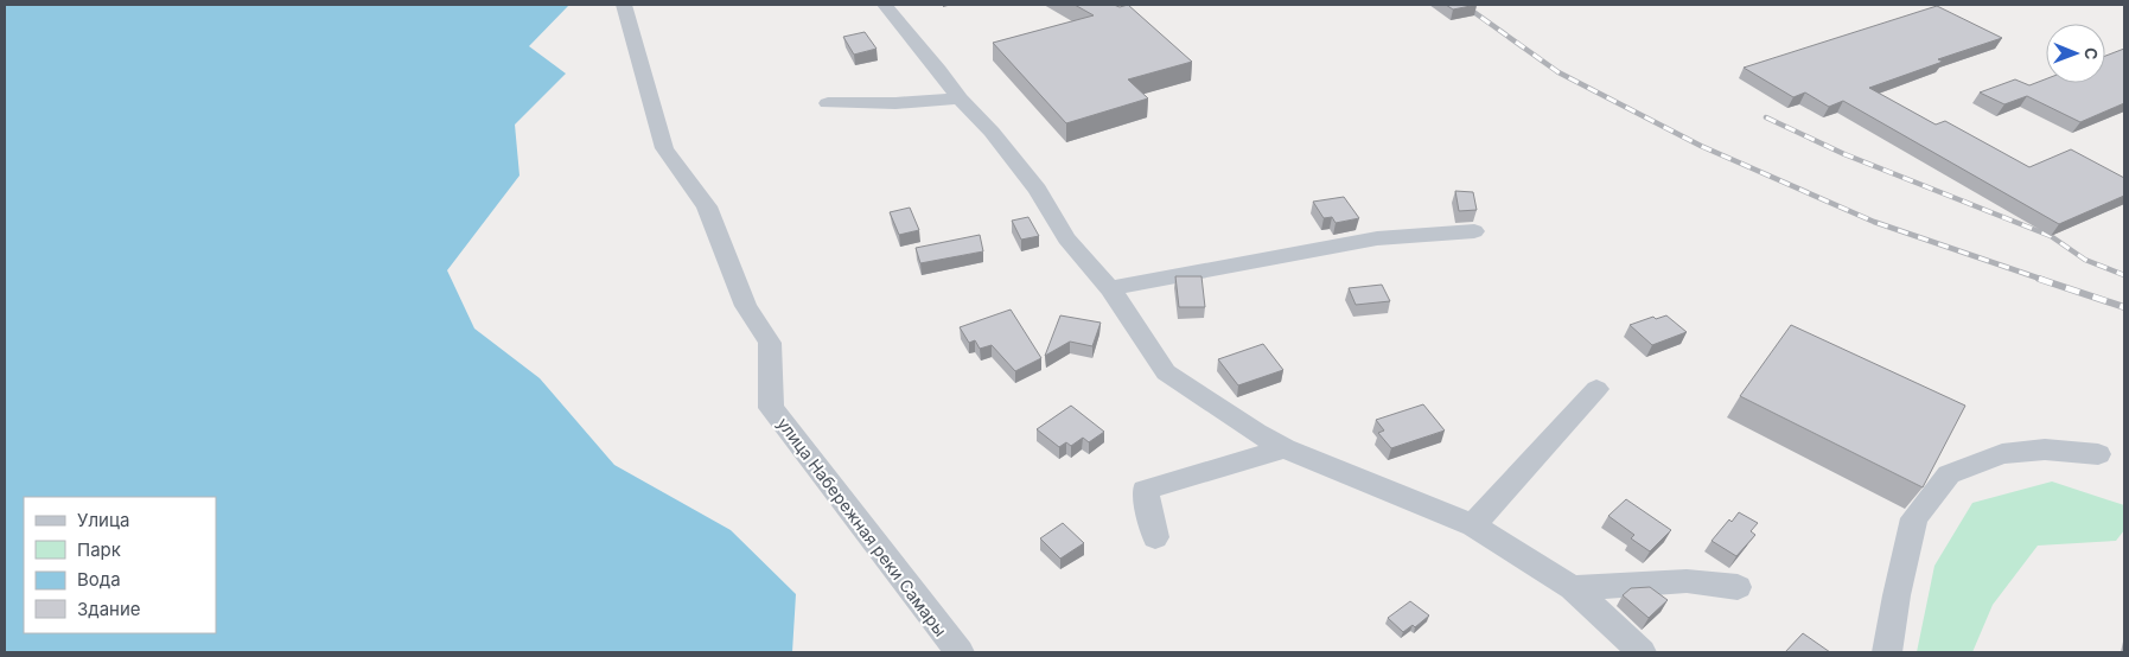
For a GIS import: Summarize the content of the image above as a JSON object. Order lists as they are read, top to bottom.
{
  "streets": {
    "street": ["улица Набережная реки Самары"]
  },
  "legend": [
    "Улица",
    "Парк",
    "Вода",
    "Здание"
  ],
  "north": "right"
}
